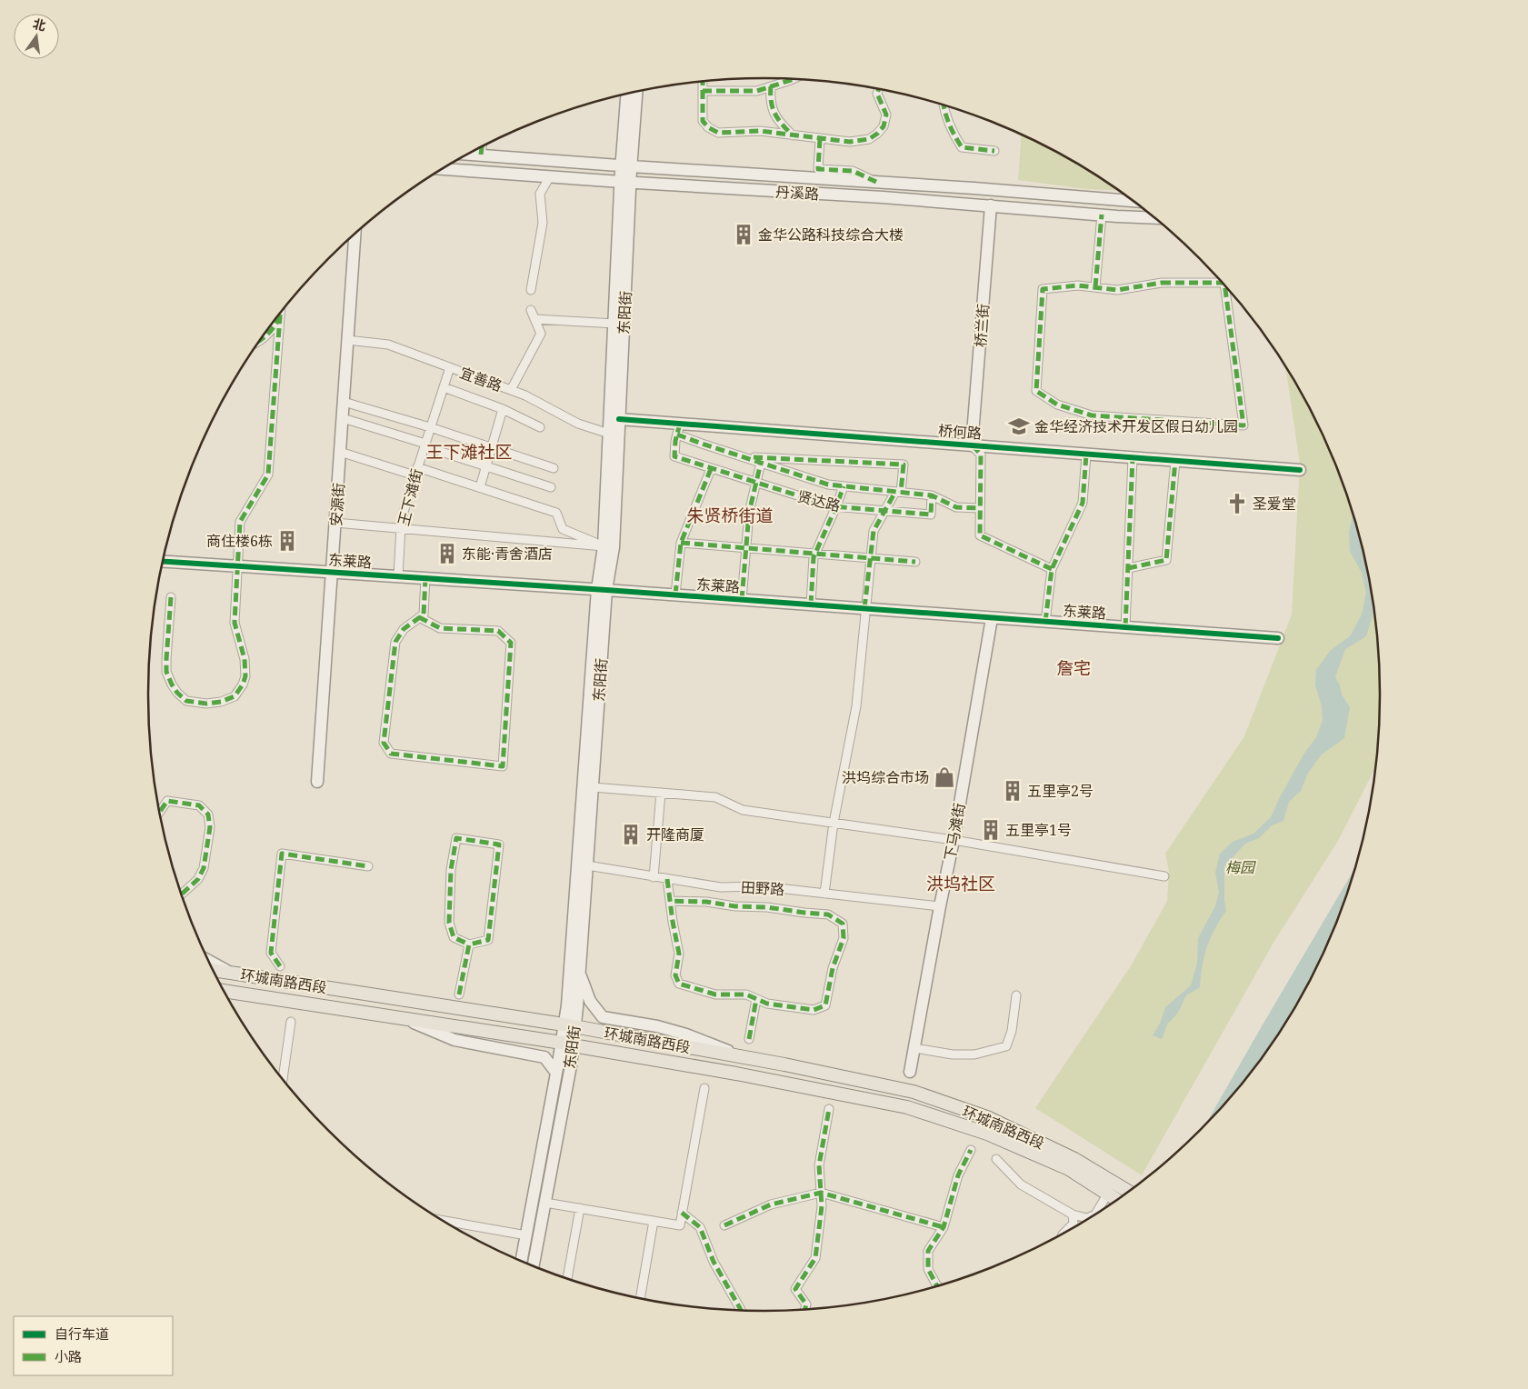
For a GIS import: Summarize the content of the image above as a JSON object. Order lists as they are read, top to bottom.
{
  "streets": {
    "main road": [
      "丹溪路",
      "东阳街",
      "桥兰街",
      "桥何路",
      "安源街",
      "东莱路",
      "下马滩街",
      "环城南路西段"
    ],
    "street": [
      "宜善路",
      "王下滩街",
      "贤达路",
      "田野路"
    ]
  },
  "crossings": [
    ["丹溪路", "东阳街"],
    ["丹溪路", "桥兰街"],
    ["东阳街", "宜善路"],
    ["东阳街", "桥何路"],
    ["东阳街", "东莱路"],
    ["东阳街", "田野路"],
    ["东阳街", "环城南路西段"],
    ["桥兰街", "桥何路"],
    ["宜善路", "王下滩街"],
    ["宜善路", "安源街"],
    ["桥何路", "贤达路"],
    ["王下滩街", "东莱路"],
    ["安源街", "东莱路"],
    ["东莱路", "下马滩街"],
    ["下马滩街", "田野路"]
  ],
  "districts": [
    "王下滩社区",
    "朱贤桥街道",
    "詹宅",
    "洪坞社区"
  ],
  "parks": ["梅园"],
  "places": {
    "building": [
      "金华公路科技综合大楼",
      "商住楼6栋",
      "东能·青舍酒店",
      "五里亭2号",
      "五里亭1号",
      "开隆商厦"
    ],
    "school or university": ["金华经济技术开发区假日幼儿园"],
    "church": ["圣爱堂"],
    "shop": ["洪坞综合市场"]
  },
  "legend": ["自行车道", "小路"],
  "north": "top"
}
